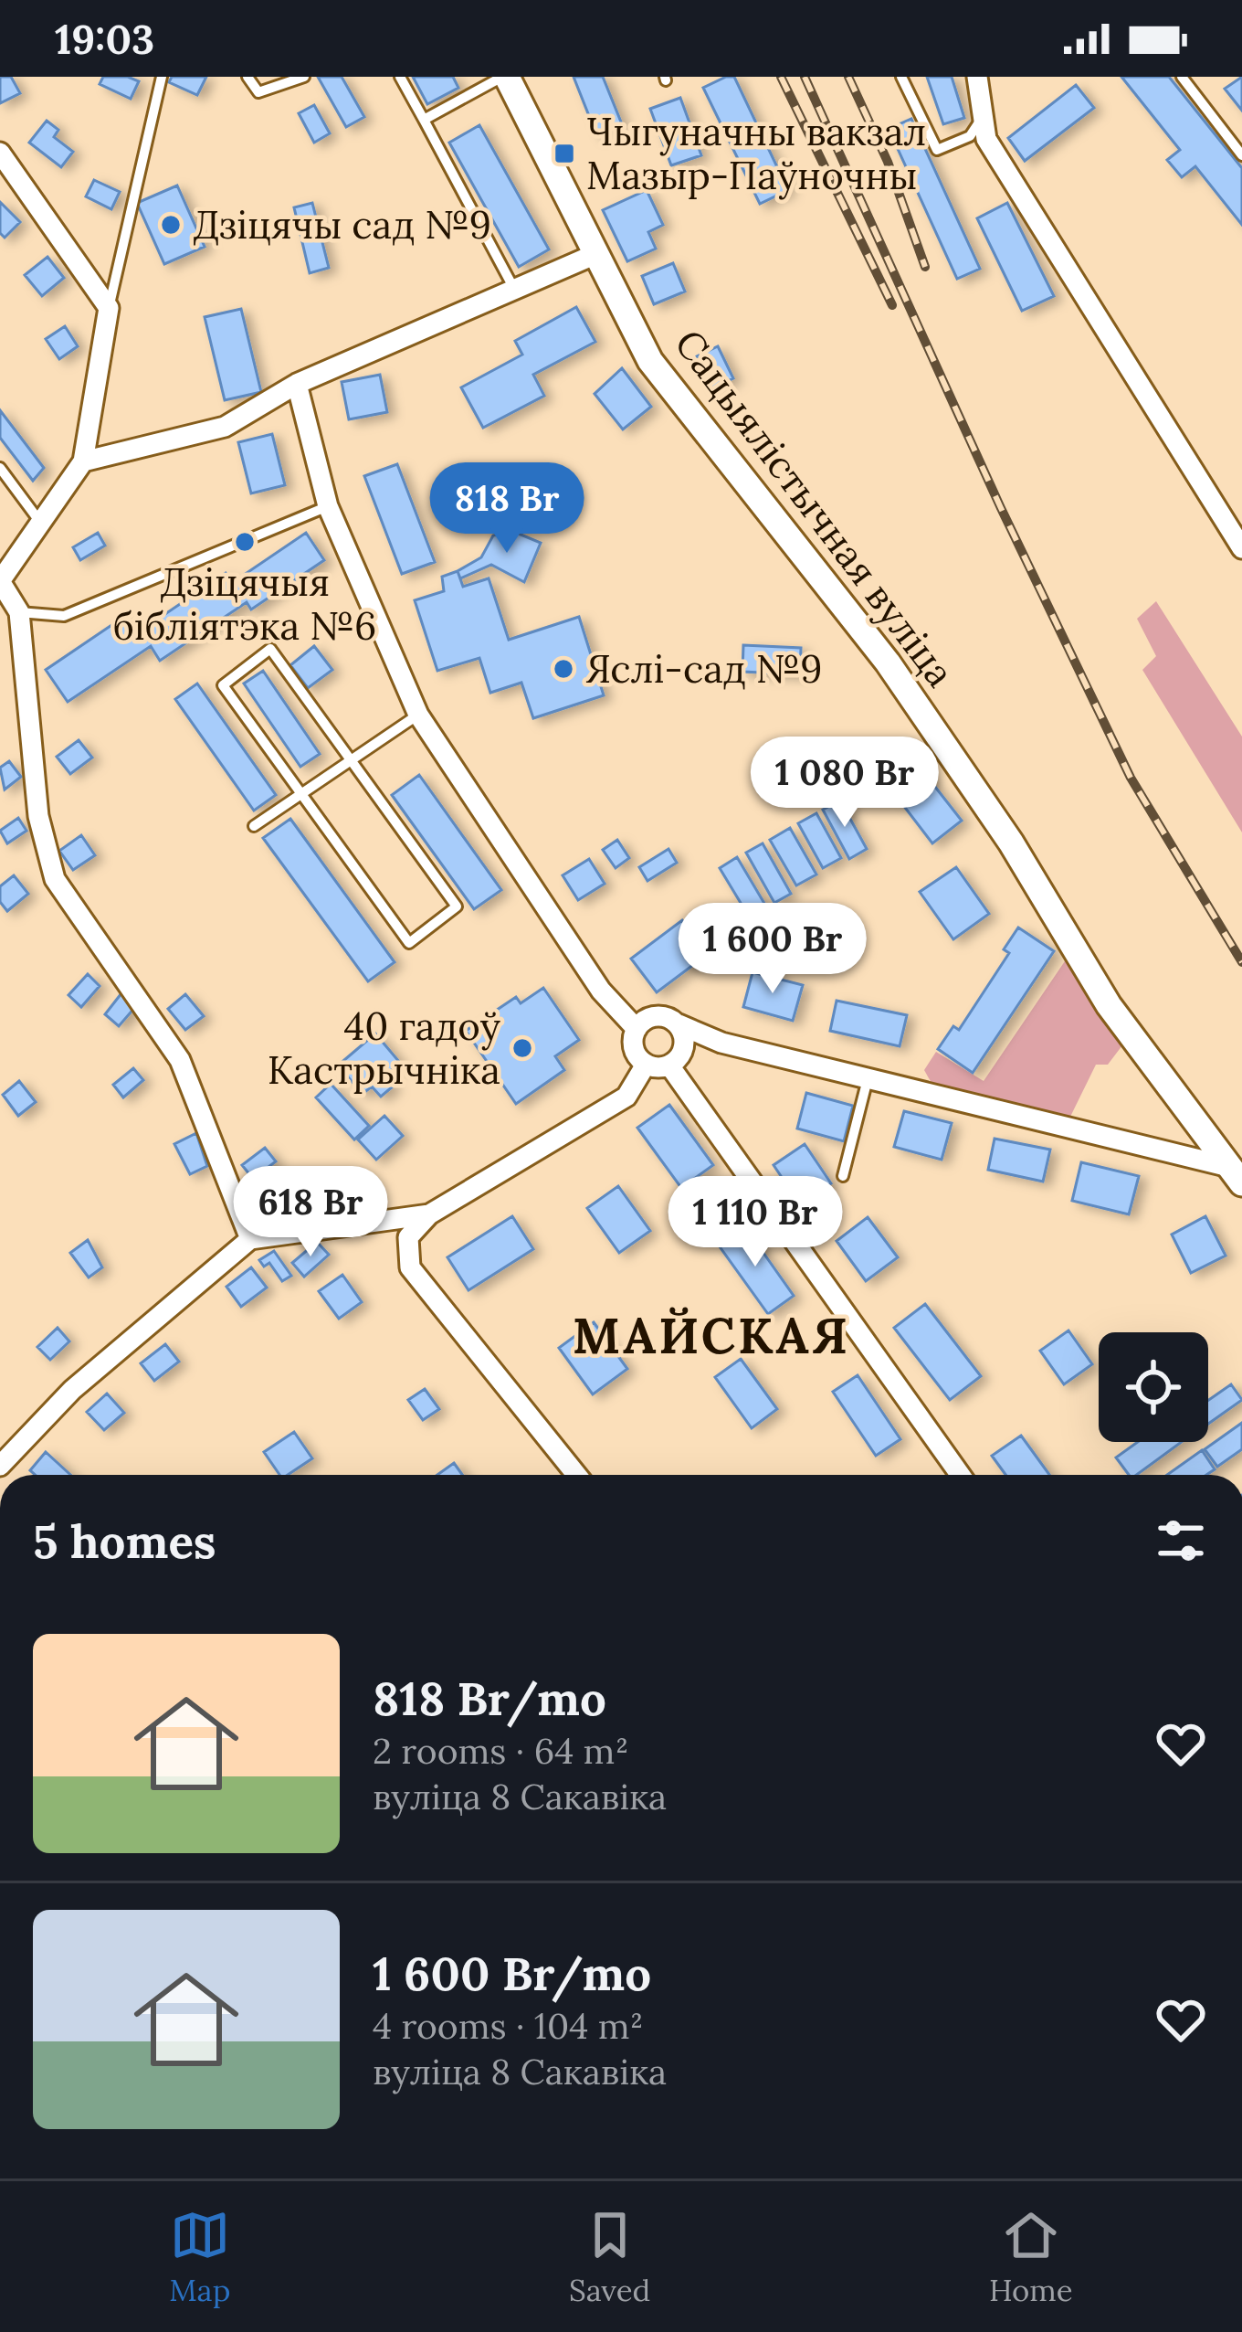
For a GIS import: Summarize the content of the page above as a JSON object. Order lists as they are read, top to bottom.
{
  "streets": {
    "street": ["Сацыялістычная вуліца"]
  },
  "districts": ["МАЙСКАЯ"],
  "places": {
    "transit": ["Чыгуначны вакзал Мазыр-Паўночны"],
    "other": [
      "Дзіцячы сад №9",
      "Дзіцячыя бібліятэка №6",
      "Яслі-сад №9",
      "40 гадоў Кастрычніка"
    ]
  },
  "page": {
    "status": "19:03",
    "price": [
      "818 Br",
      "1 080 Br",
      "1 600 Br",
      "618 Br",
      "1 110 Br"
    ],
    "heading": "5 homes",
    "list": [
      {
        "name": "818 Br/mo",
        "note": "2 rooms · 64 m² · вуліца 8 Сакавіка"
      },
      {
        "name": "1 600 Br/mo",
        "note": "4 rooms · 104 m² · вуліца 8 Сакавіка"
      }
    ],
    "tabs": ["Map", "Saved", "Home"]
  }
}
